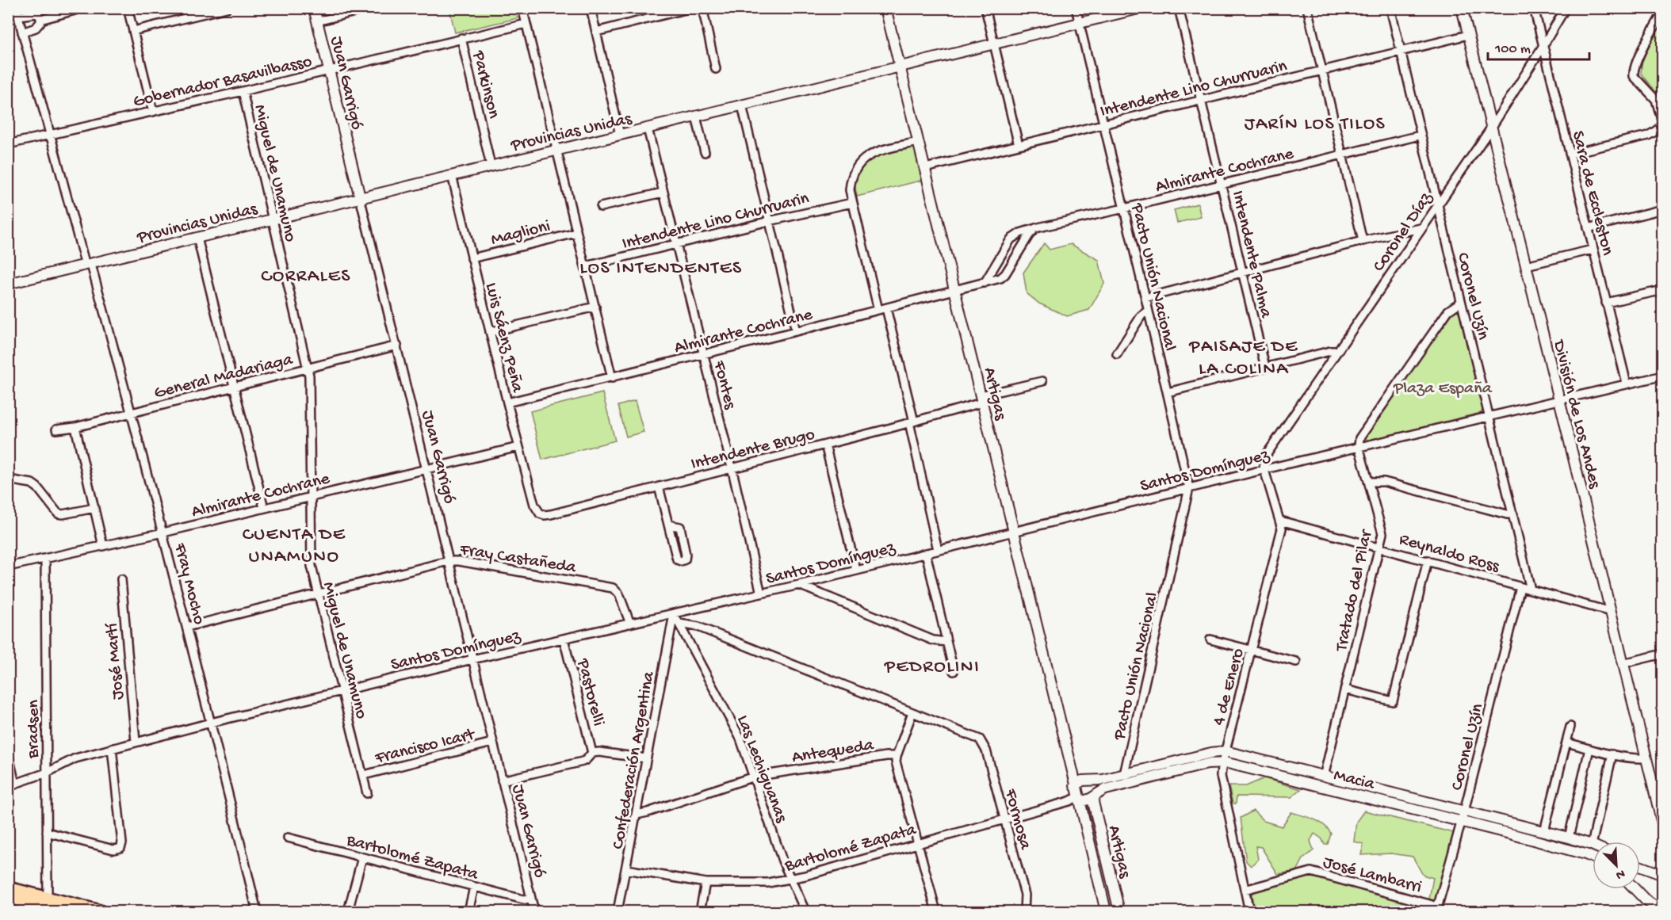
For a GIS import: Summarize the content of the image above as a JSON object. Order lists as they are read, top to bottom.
{
  "streets": {
    "street": [
      "Gobernador Basavilbasso",
      "Juan Garrigó",
      "Parkinson",
      "Intendente Lino Churruarin",
      "Provincias Unidas",
      "Almirante Cochrane",
      "Miguel de Unamuno",
      "Sara de Eccleston",
      "Maglioni",
      "Coronel Díaz",
      "Intendente Palma",
      "Pacto Unión Nacional",
      "Coronel Uzín",
      "Luis Sáenz Peña",
      "General Madariaga",
      "Fontes",
      "Artigas",
      "División de Los Andes",
      "Intendente Brugo",
      "Santos Domínguez",
      "Reynaldo Ross",
      "Fray Castañeda",
      "Fray Mocho",
      "Tratado del Pilar",
      "José Martí",
      "4 de Enero",
      "Pastorelli",
      "Bradsen",
      "Francisco Icart",
      "Antequeda",
      "Confederación Argentina",
      "Las Lechiguanas",
      "Macia",
      "Formosa",
      "Bartolomé Zapata",
      "José Lambarri"
    ]
  },
  "crossings": [
    ["Gobernador Basavilbasso", "Juan Garrigó"],
    ["Gobernador Basavilbasso", "Parkinson"],
    ["Gobernador Basavilbasso", "Miguel de Unamuno"],
    ["Gobernador Basavilbasso", "Fray Mocho"],
    ["Juan Garrigó", "Provincias Unidas"],
    ["Juan Garrigó", "Almirante Cochrane"],
    ["Juan Garrigó", "General Madariaga"],
    ["Juan Garrigó", "Santos Domínguez"],
    ["Juan Garrigó", "Fray Castañeda"],
    ["Juan Garrigó", "Francisco Icart"],
    ["Juan Garrigó", "Bartolomé Zapata"],
    ["Parkinson", "Provincias Unidas"],
    ["Intendente Lino Churruarin", "Intendente Palma"],
    ["Intendente Lino Churruarin", "Pacto Unión Nacional"],
    ["Intendente Lino Churruarin", "Coronel Uzín"],
    ["Intendente Lino Churruarin", "Fontes"],
    ["Intendente Lino Churruarin", "Artigas"],
    ["Intendente Lino Churruarin", "División de Los Andes"],
    ["Provincias Unidas", "Miguel de Unamuno"],
    ["Provincias Unidas", "Pacto Unión Nacional"],
    ["Provincias Unidas", "Luis Sáenz Peña"],
    ["Provincias Unidas", "Fontes"],
    ["Provincias Unidas", "Artigas"],
    ["Provincias Unidas", "Fray Mocho"],
    ["Almirante Cochrane", "Miguel de Unamuno"],
    ["Almirante Cochrane", "Intendente Palma"],
    ["Almirante Cochrane", "Pacto Unión Nacional"],
    ["Almirante Cochrane", "Coronel Uzín"],
    ["Almirante Cochrane", "Luis Sáenz Peña"],
    ["Almirante Cochrane", "Fontes"],
    ["Almirante Cochrane", "Artigas"],
    ["Almirante Cochrane", "Fray Mocho"],
    ["Almirante Cochrane", "Bradsen"],
    ["Miguel de Unamuno", "General Madariaga"],
    ["Miguel de Unamuno", "Santos Domínguez"],
    ["Miguel de Unamuno", "Fray Castañeda"],
    ["Miguel de Unamuno", "Francisco Icart"],
    ["Sara de Eccleston", "Coronel Díaz"],
    ["Sara de Eccleston", "Santos Domínguez"],
    ["Maglioni", "Luis Sáenz Peña"],
    ["Coronel Díaz", "Coronel Uzín"],
    ["Coronel Díaz", "División de Los Andes"],
    ["Coronel Díaz", "Santos Domínguez"],
    ["Coronel Díaz", "4 de Enero"],
    ["Pacto Unión Nacional", "Santos Domínguez"],
    ["Pacto Unión Nacional", "Macia"],
    ["Coronel Uzín", "Santos Domínguez"],
    ["Coronel Uzín", "Reynaldo Ross"],
    ["Coronel Uzín", "Macia"],
    ["Coronel Uzín", "José Lambarri"],
    ["Luis Sáenz Peña", "Intendente Brugo"],
    ["General Madariaga", "Fray Mocho"],
    ["Fontes", "Intendente Brugo"],
    ["Fontes", "Santos Domínguez"],
    ["Artigas", "Intendente Brugo"],
    ["Artigas", "Santos Domínguez"],
    ["Artigas", "Macia"],
    ["Artigas", "Bartolomé Zapata"],
    ["División de Los Andes", "Santos Domínguez"],
    ["División de Los Andes", "Reynaldo Ross"],
    ["Santos Domínguez", "Fray Castañeda"],
    ["Santos Domínguez", "Fray Mocho"],
    ["Santos Domínguez", "Tratado del Pilar"],
    ["Santos Domínguez", "José Martí"],
    ["Santos Domínguez", "4 de Enero"],
    ["Santos Domínguez", "Pastorelli"],
    ["Santos Domínguez", "Bradsen"],
    ["Santos Domínguez", "Confederación Argentina"],
    ["Santos Domínguez", "Las Lechiguanas"],
    ["Reynaldo Ross", "Tratado del Pilar"],
    ["Reynaldo Ross", "4 de Enero"],
    ["Fray Castañeda", "Fray Mocho"],
    ["Tratado del Pilar", "Macia"],
    ["4 de Enero", "Macia"],
    ["4 de Enero", "José Lambarri"],
    ["Antequeda", "Confederación Argentina"],
    ["Antequeda", "Las Lechiguanas"],
    ["Confederación Argentina", "Las Lechiguanas"],
    ["Confederación Argentina", "Bartolomé Zapata"],
    ["Las Lechiguanas", "Bartolomé Zapata"],
    ["Macia", "Bartolomé Zapata"],
    ["Formosa", "Bartolomé Zapata"]
  ],
  "districts": [
    "JARÍN LOS TILOS",
    "LOS INTENDENTES",
    "CORRALES",
    "PAISAJE DE LA COLINA",
    "CUENTA DE UNAMUNO",
    "PEDROLINI"
  ],
  "parks": ["Plaza España"],
  "scale_bar": "100 m",
  "north": "bottom right"
}
